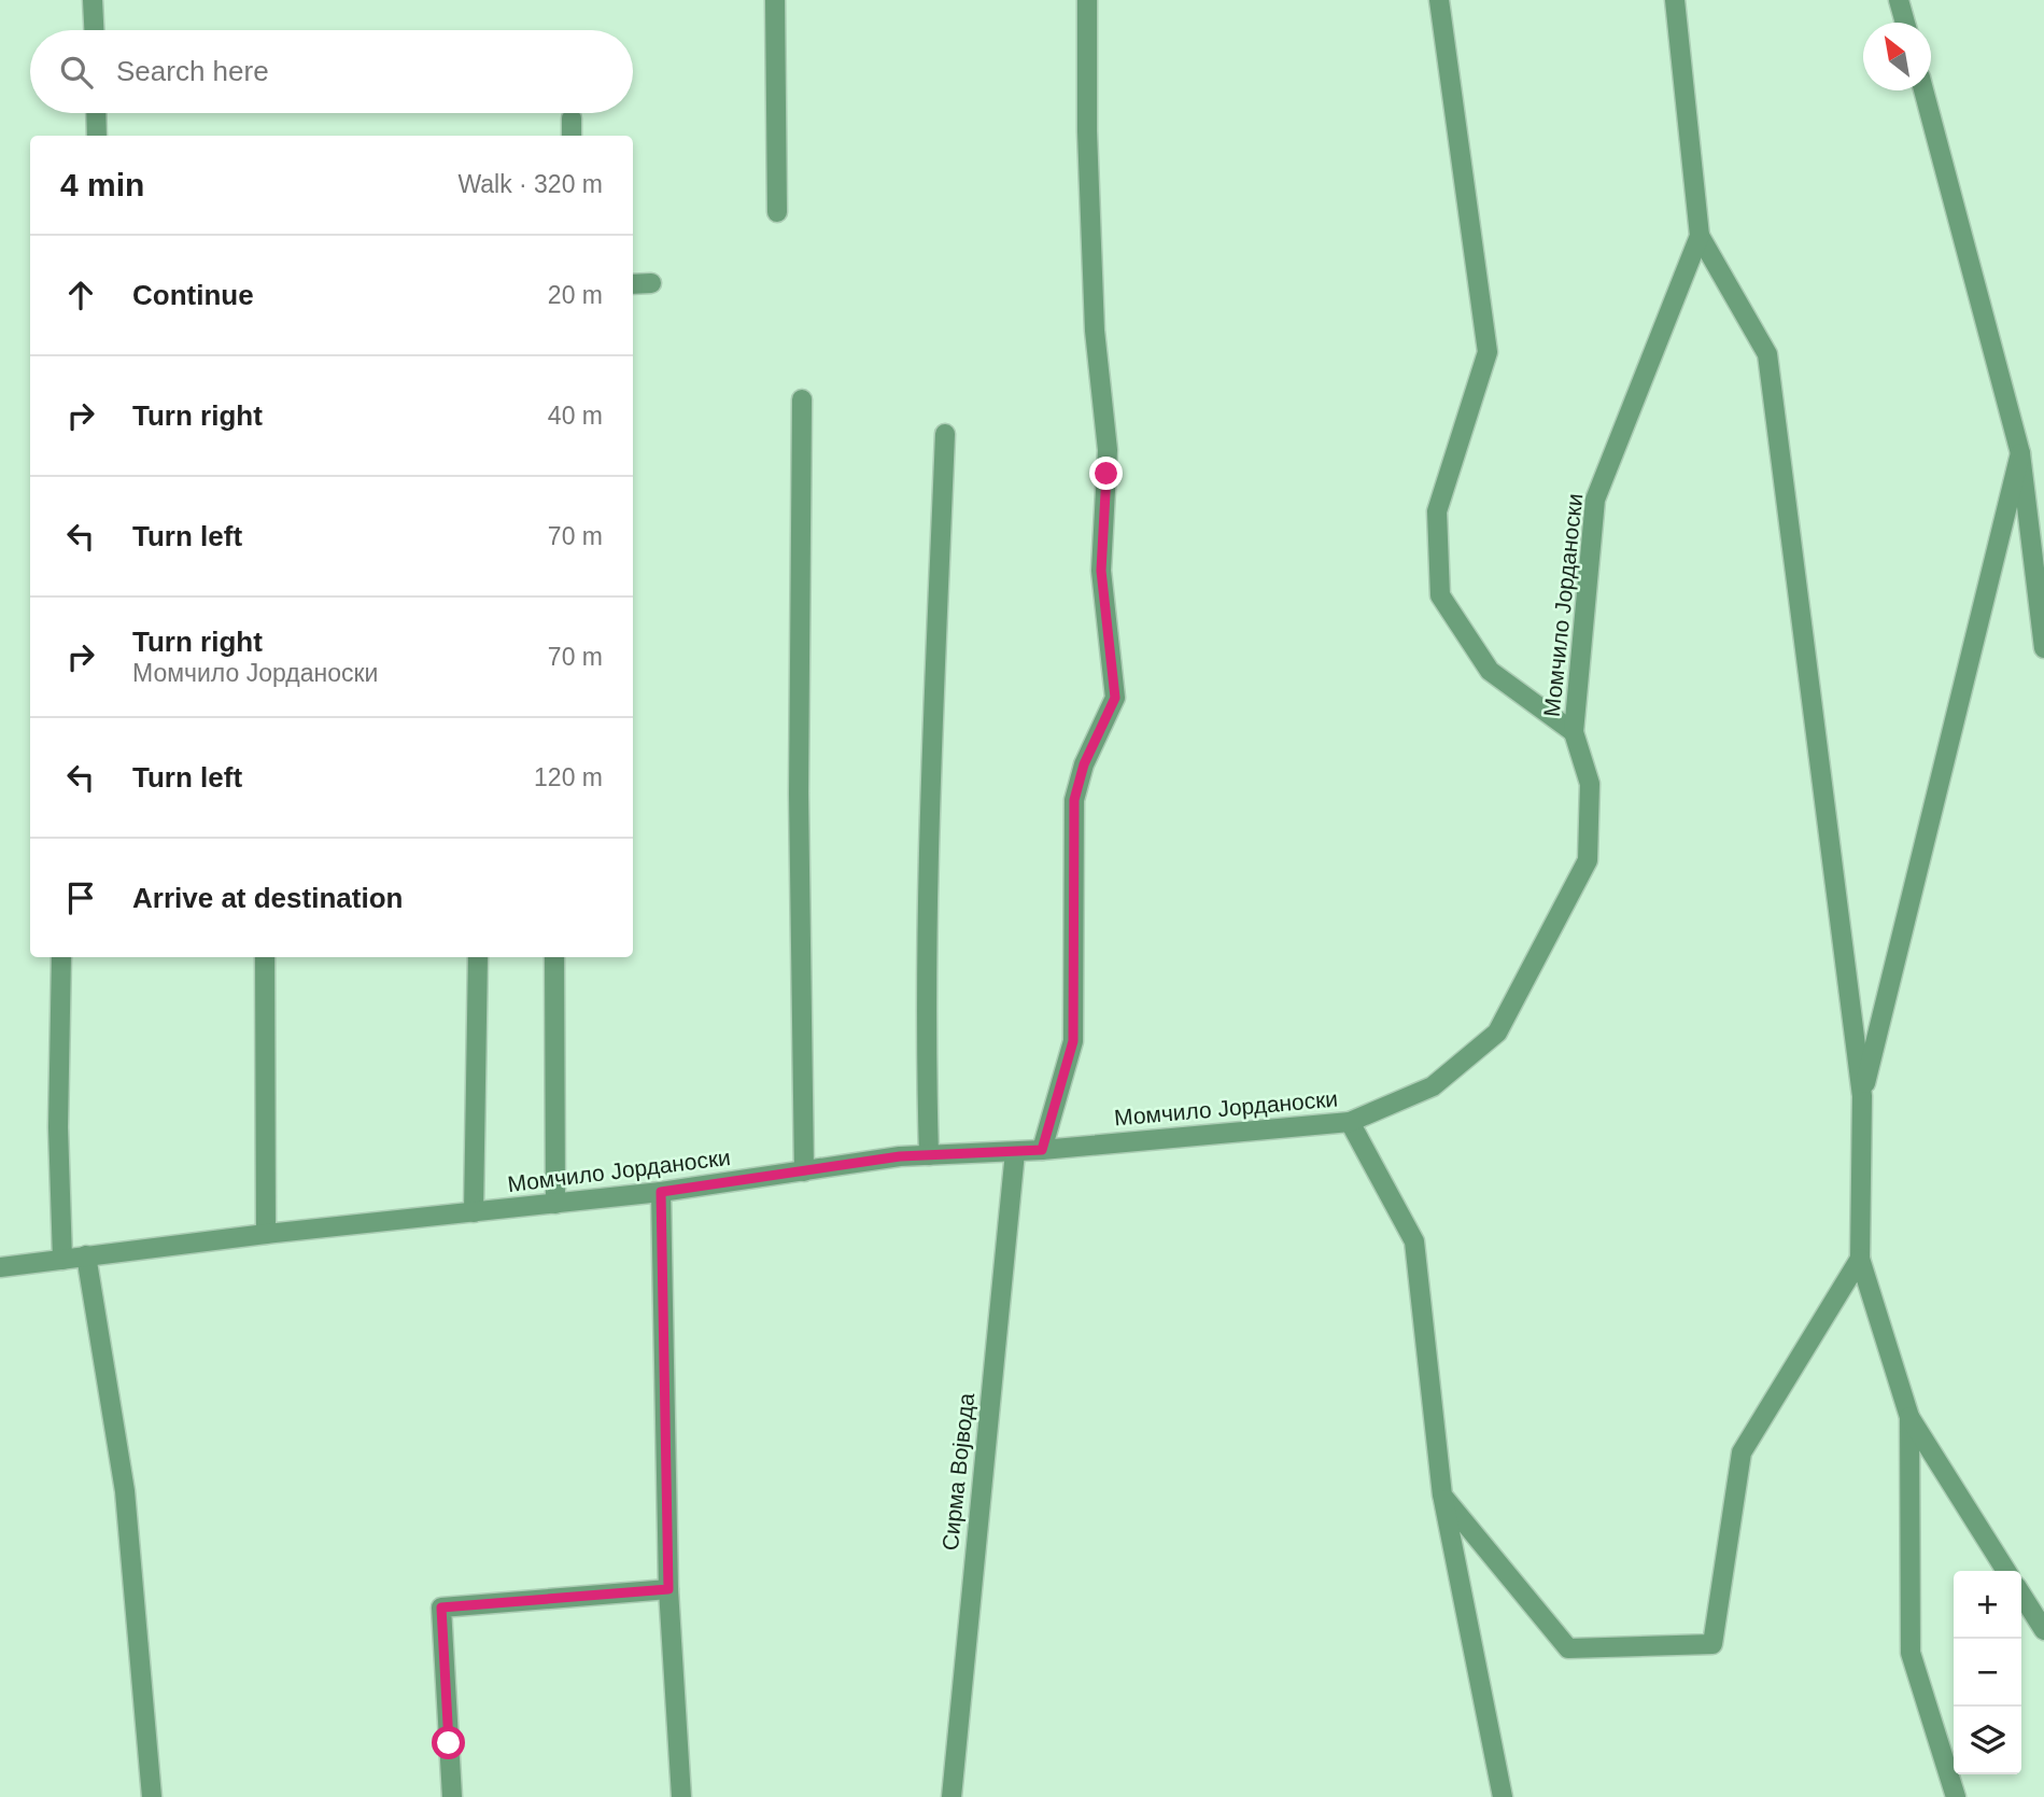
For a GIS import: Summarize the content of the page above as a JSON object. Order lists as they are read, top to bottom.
{
  "streets": {
    "street": ["Момчило Јорданоски", "Сирма Војвода"]
  },
  "crossings": [
    ["Момчило Јорданоски", "Сирма Војвода"]
  ],
  "north": "top left",
  "page": {
    "search": "Search here",
    "heading": ["4 min", "Walk · 320 m"],
    "list": [
      ["Continue", "20 m"],
      ["Turn right", "40 m"],
      ["Turn left", "70 m"],
      ["Turn right", "Момчило Јорданоски", "70 m"],
      ["Turn left", "120 m"],
      "Arrive at destination"
    ],
    "map_buttons": ["+", "−"]
  }
}
